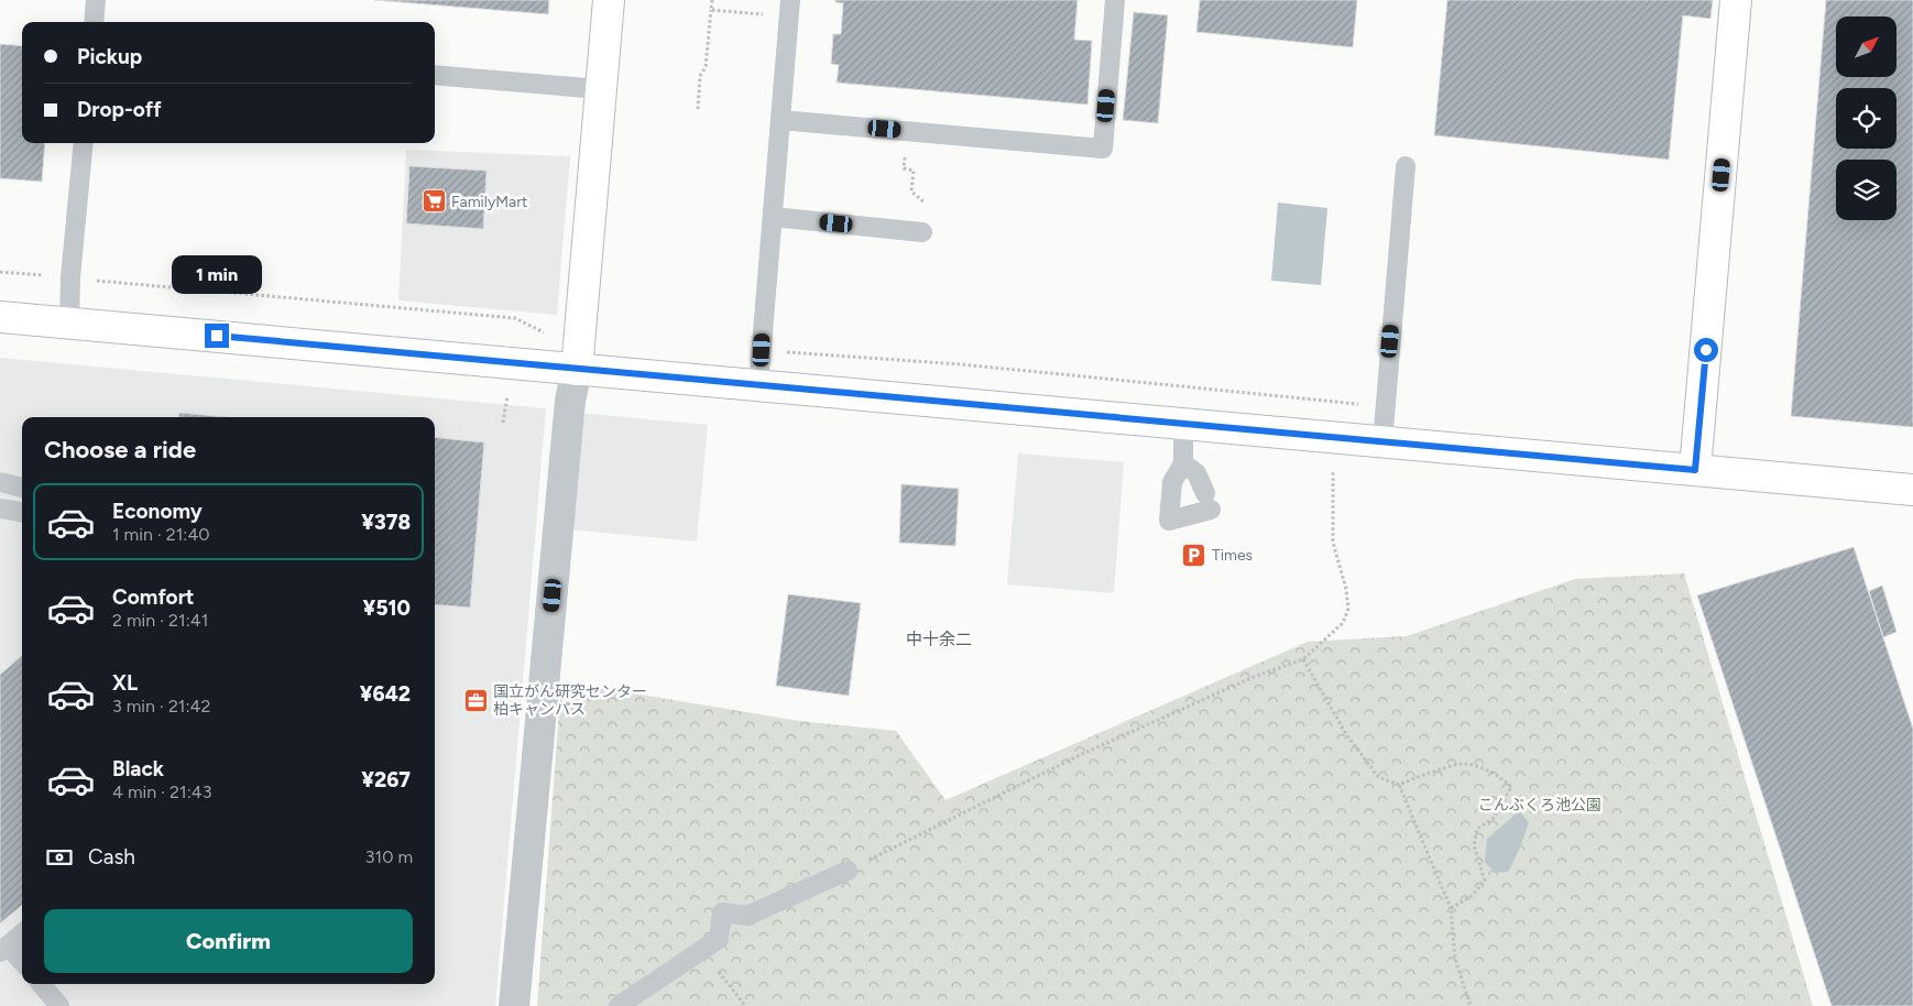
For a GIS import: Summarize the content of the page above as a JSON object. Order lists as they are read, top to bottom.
{
  "districts": ["中十余二"],
  "parks": ["こんぶくろ池公園"],
  "places": {
    "supermarket": ["FamilyMart"],
    "parking": ["Times"],
    "office": ["国立がん研究センター 柏キャンパス"]
  },
  "north": "top right",
  "page": {
    "banner": ["Pickup", "Drop-off"],
    "bubble": "1 min",
    "heading": "Choose a ride",
    "list": [
      {
        "name": "Economy",
        "note": "1 min · 21:40",
        "value": "¥378"
      },
      {
        "name": "Comfort",
        "note": "2 min · 21:41",
        "value": "¥510"
      },
      {
        "name": "XL",
        "note": "3 min · 21:42",
        "value": "¥642"
      },
      {
        "name": "Black",
        "note": "4 min · 21:43",
        "value": "¥267"
      }
    ],
    "pay": ["Cash", "310 m"],
    "buttons": "Confirm"
  }
}
